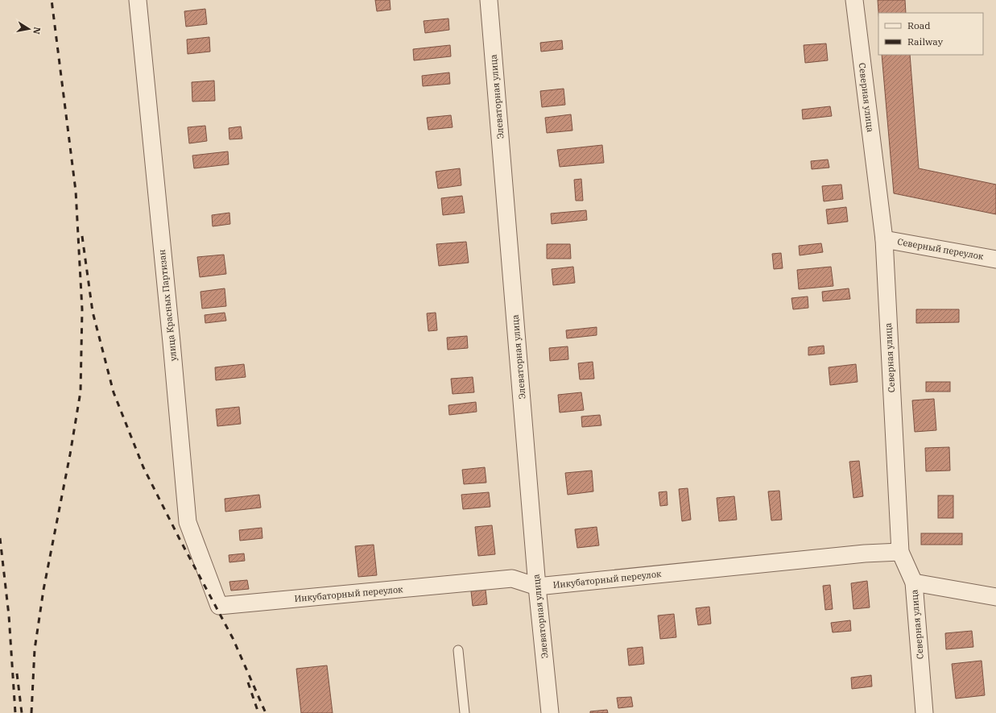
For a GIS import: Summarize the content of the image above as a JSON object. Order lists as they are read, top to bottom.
{
  "streets": {
    "street": [
      "Элеваторная улица",
      "Северная улица",
      "Северный переулок",
      "улица Красных Партизан",
      "Инкубаторный переулок"
    ]
  },
  "crossings": [
    ["Элеваторная улица", "Инкубаторный переулок"],
    ["Северная улица", "Северный переулок"],
    ["Северная улица", "Инкубаторный переулок"],
    ["улица Красных Партизан", "Инкубаторный переулок"]
  ],
  "legend": ["Road", "Railway"],
  "north": "right"
}
